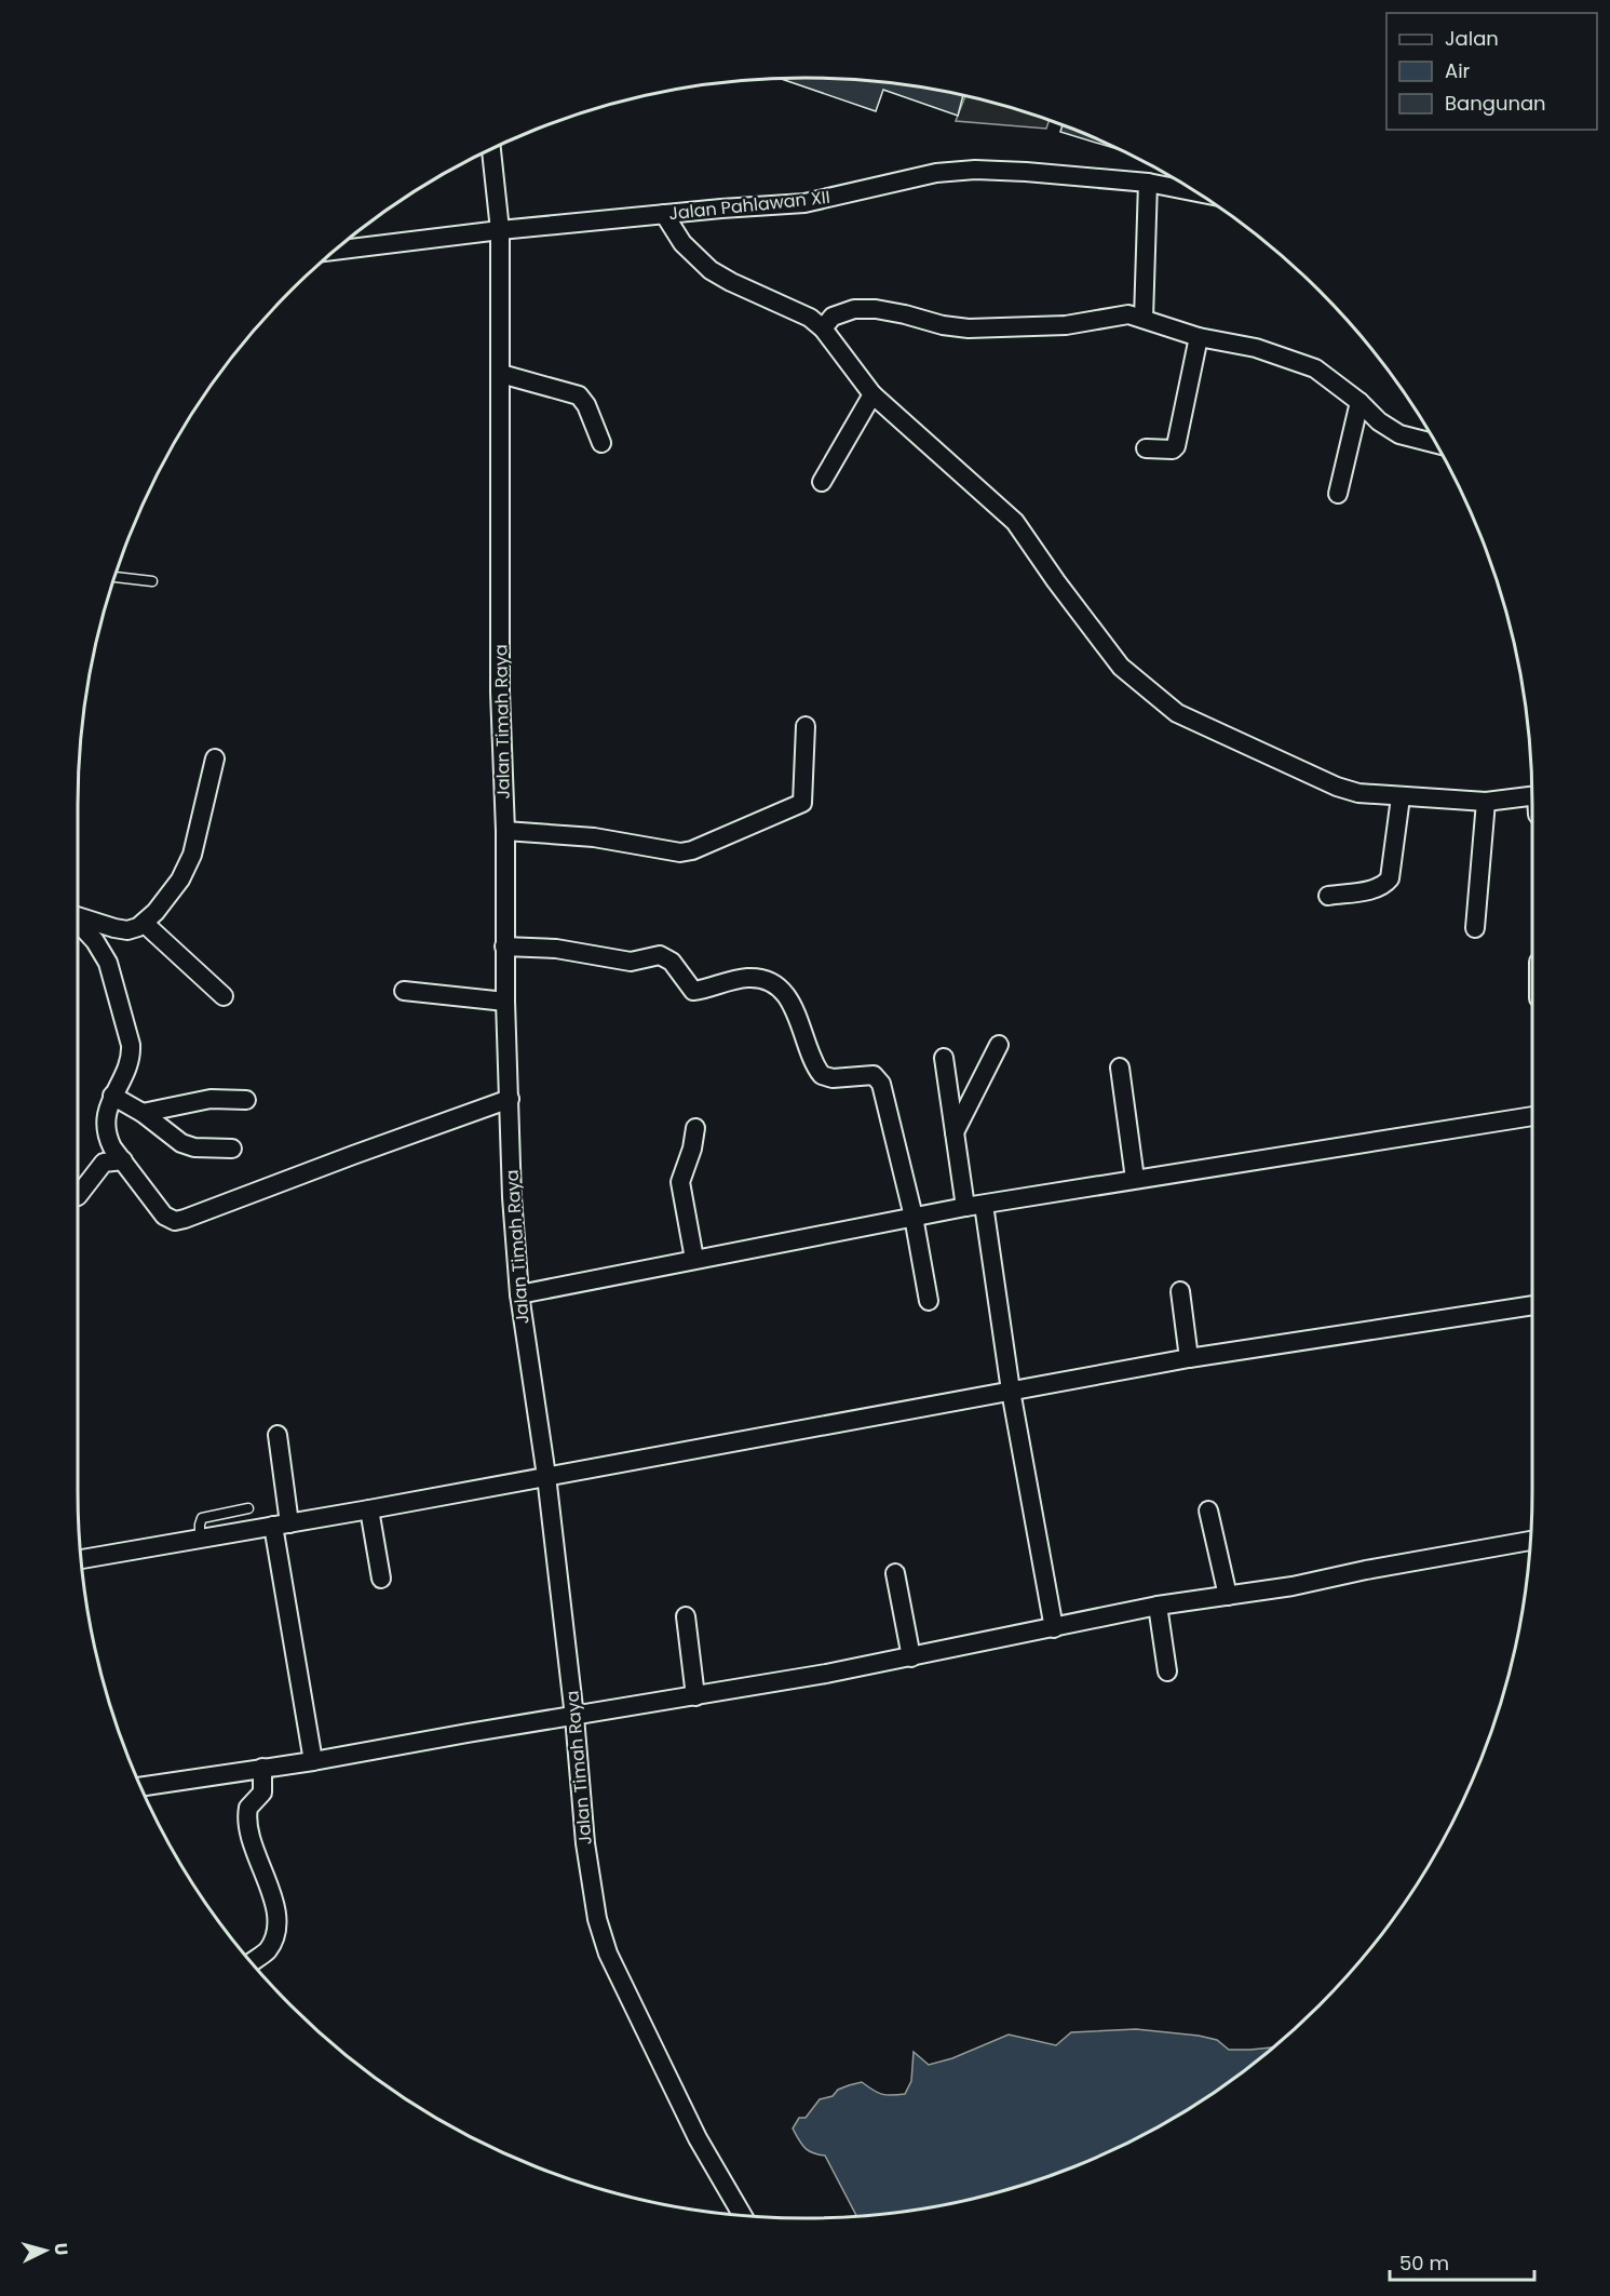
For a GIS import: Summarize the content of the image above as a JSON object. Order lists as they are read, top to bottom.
{
  "streets": {
    "street": ["Jalan Pahlawan XII", "Jalan Timah Raya"]
  },
  "crossings": [
    ["Jalan Pahlawan XII", "Jalan Timah Raya"]
  ],
  "legend": ["Jalan", "Air", "Bangunan"],
  "scale_bar": "50 m",
  "north": "right"
}
